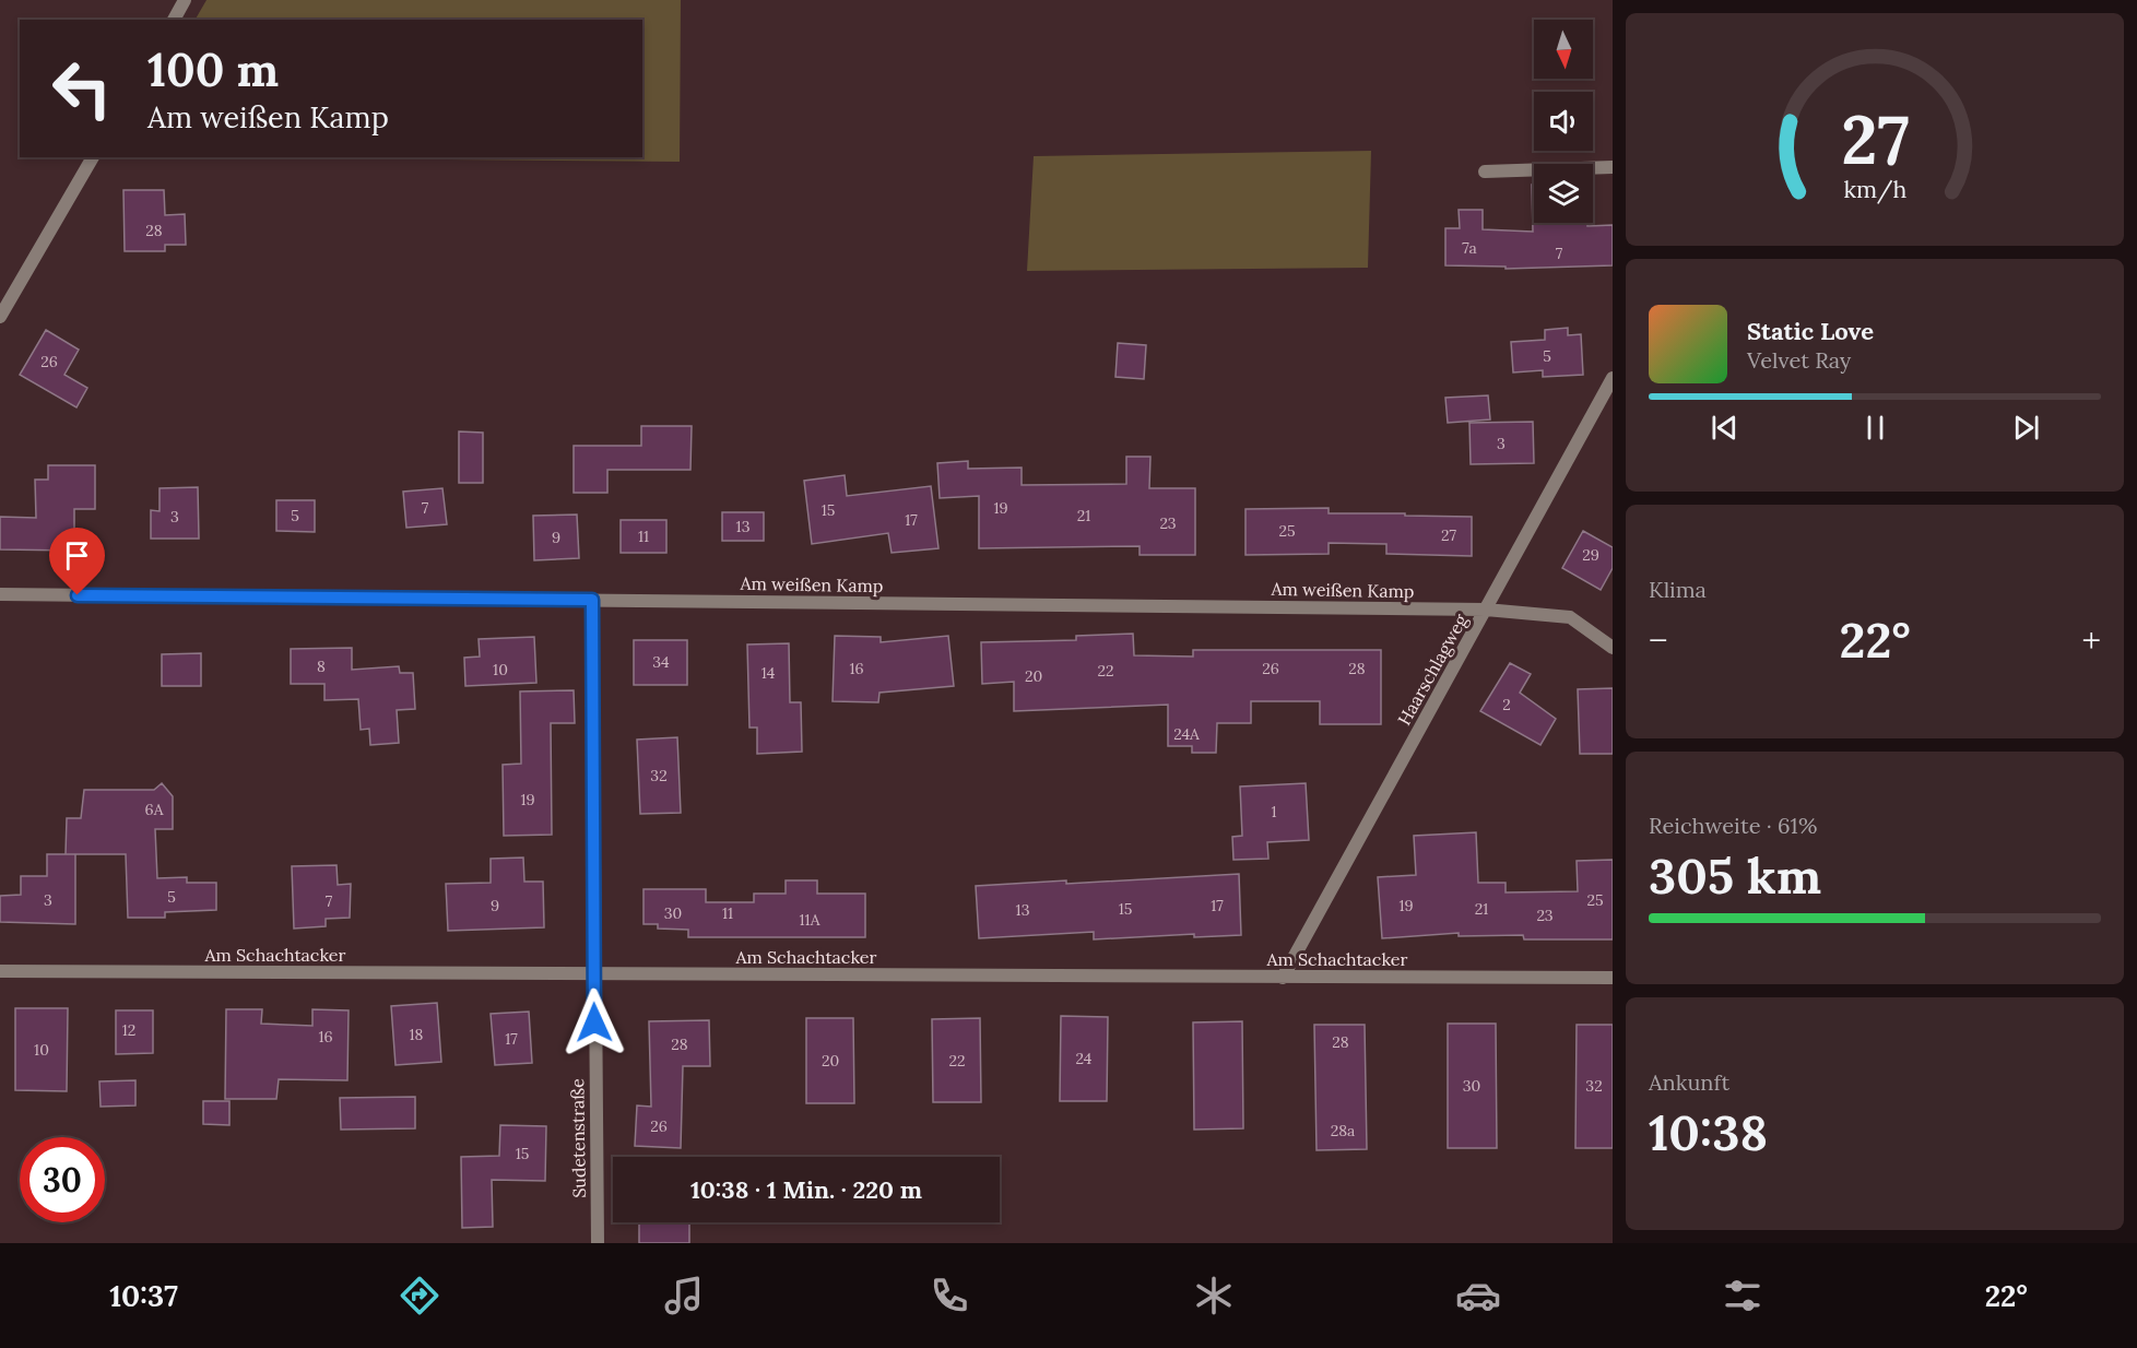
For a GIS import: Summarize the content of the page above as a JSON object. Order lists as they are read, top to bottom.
{
  "streets": {
    "street": [
      "Am weißen Kamp",
      "Haarschlagweg",
      "Am Schachtacker",
      "Sudetenstraße"
    ]
  },
  "crossings": [
    ["Am weißen Kamp", "Haarschlagweg"],
    ["Am weißen Kamp", "Sudetenstraße"],
    ["Haarschlagweg", "Am Schachtacker"],
    ["Am Schachtacker", "Sudetenstraße"]
  ],
  "house_numbers": [
    "28",
    "7a",
    "7",
    "5",
    "26",
    "3",
    "7",
    "19",
    "15",
    "5",
    "21",
    "3",
    "17",
    "23",
    "13",
    "25",
    "27",
    "11",
    "9",
    "29",
    "34",
    "8",
    "16",
    "26",
    "28",
    "10",
    "22",
    "14",
    "20",
    "2",
    "24A",
    "32",
    "19",
    "6A",
    "1",
    "5",
    "3",
    "25",
    "7",
    "9",
    "17",
    "19",
    "15",
    "21",
    "13",
    "30",
    "11",
    "23",
    "11A",
    "12",
    "18",
    "16",
    "17",
    "28",
    "28",
    "10",
    "24",
    "20",
    "22",
    "30",
    "32",
    "26",
    "28a",
    "15"
  ],
  "north": "bottom",
  "page": {
    "turn": ["100 m", "Am weißen Kamp"],
    "song": ["Static Love", "Velvet Ray"],
    "tile": [
      "Klima",
      ["Reichweite · 61%", "305 km"],
      ["Ankunft", "10:38"]
    ],
    "heat": ["−", "22°", "+"],
    "limit": "30",
    "trip": "10:38 · 1 Min. · 220 m",
    "tabs": ["10:37", "22°"],
    "gauge": ["27", "km/h"]
  }
}
